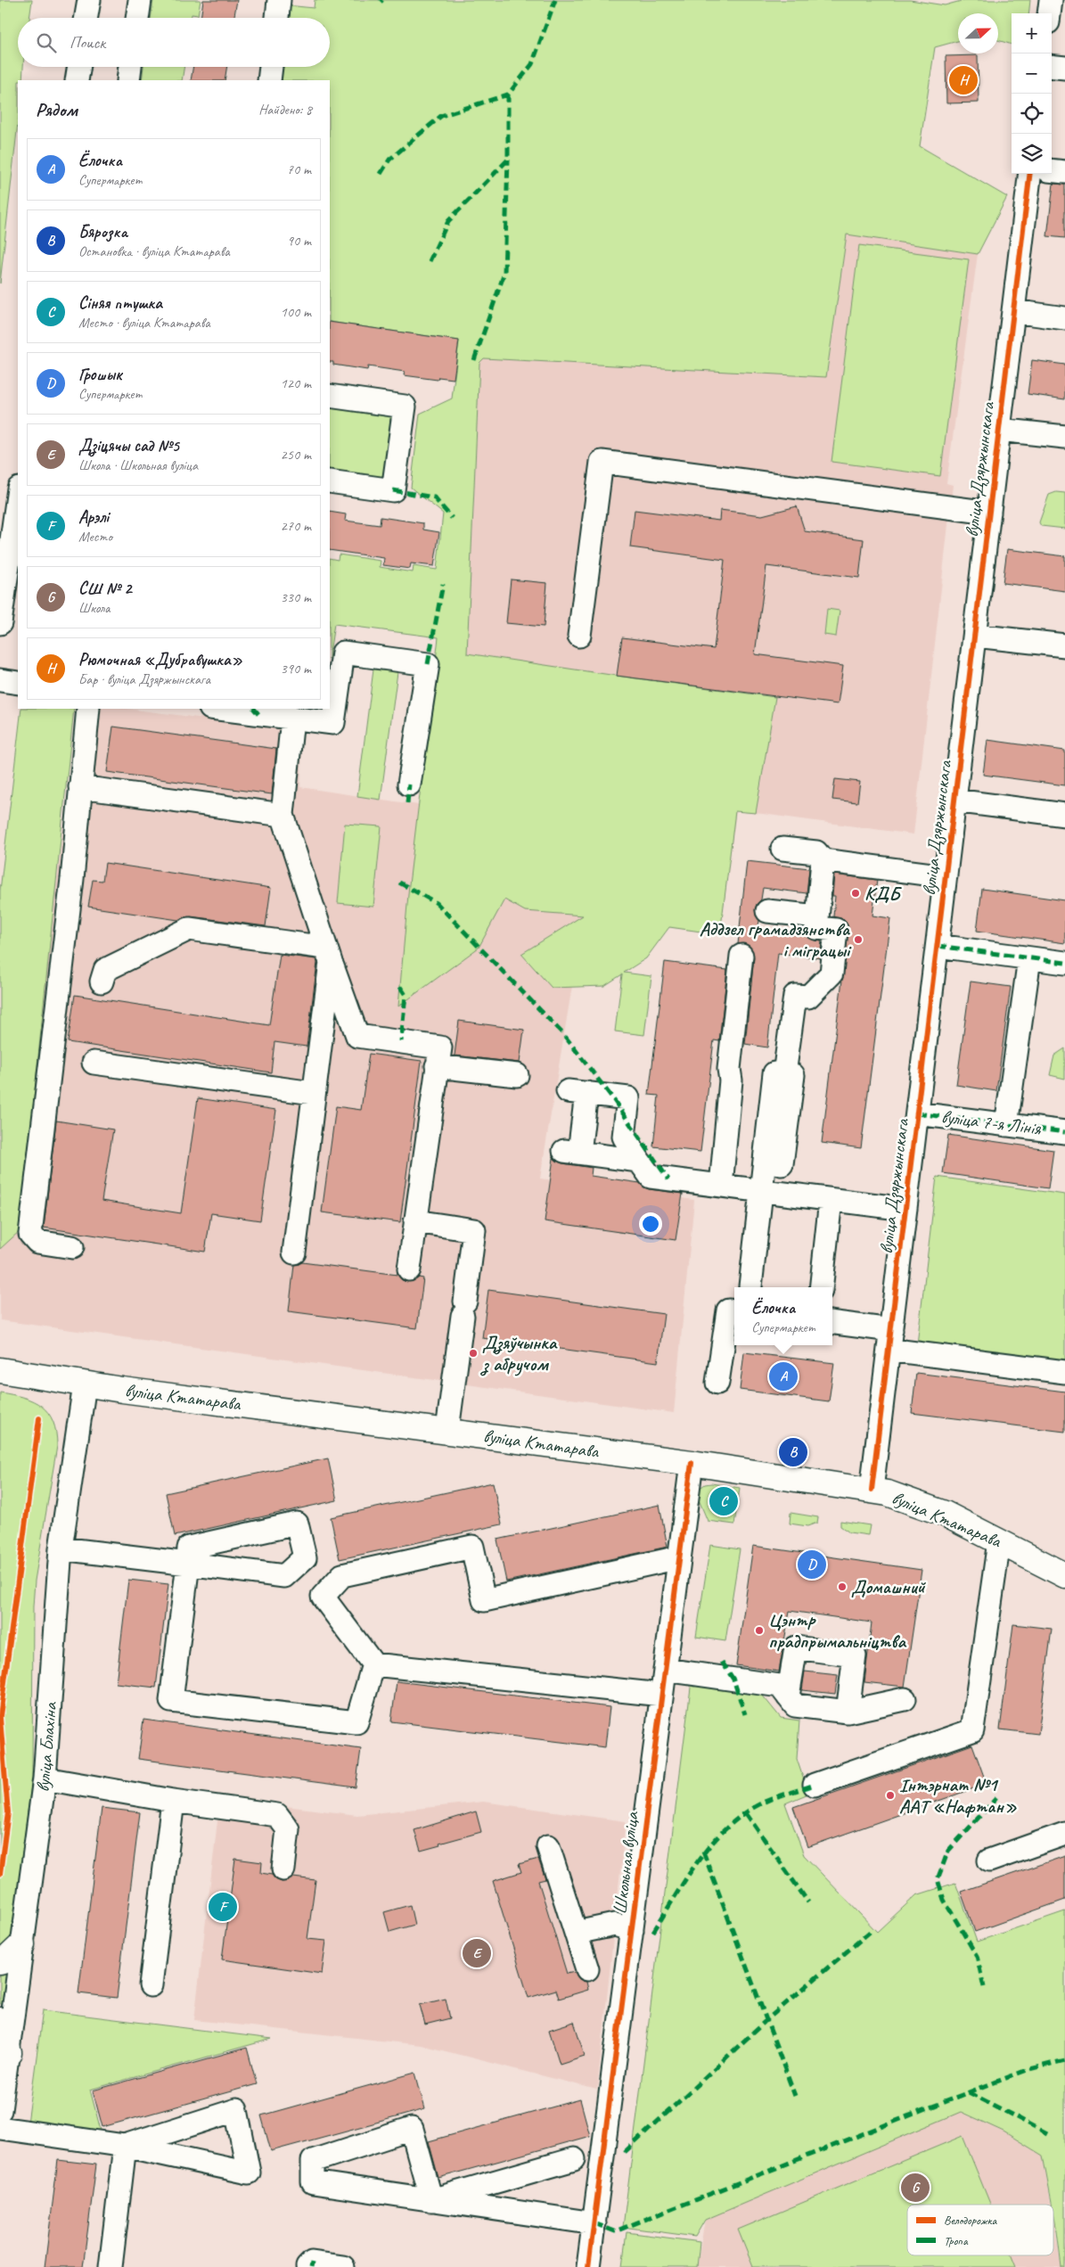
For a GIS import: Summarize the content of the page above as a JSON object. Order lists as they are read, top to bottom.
{
  "streets": {
    "main road": ["вуліца Ктатарава"],
    "street": [
      "вуліца Дзяржынскага",
      "вуліца 7-я Лінія",
      "вуліца Блахіна",
      "Школьная вуліца"
    ]
  },
  "crossings": [
    ["вуліца Дзяржынскага", "вуліца 7-я Лінія"],
    ["вуліца Дзяржынскага", "вуліца Ктатарава"],
    ["вуліца Ктатарава", "вуліца Блахіна"],
    ["вуліца Ктатарава", "Школьная вуліца"]
  ],
  "places": [
    "КДБ",
    "Аддзел грамадзянства і міграцыі",
    "Дзяўчынка з абручом",
    "Домашний",
    "Цэнтр прадпрымальніцтва",
    "Інтэрнат №1 ААТ «Нафтан»"
  ],
  "legend": ["Велодорожка", "Тропа"],
  "north": "right",
  "page": {
    "map_buttons": ["+", "−"],
    "search": "Поиск",
    "pins": [
      "H",
      "A",
      "B",
      "C",
      "D",
      "F",
      "E",
      "G"
    ],
    "heading": ["Рядом", "Найдено: 8"],
    "list": [
      {
        "mark": "A",
        "name": "Ёлочка",
        "note": "Супермаркет",
        "value": "70 m"
      },
      {
        "mark": "B",
        "name": "Бярозка",
        "note": "Остановка · вуліца Ктатарава",
        "value": "90 m"
      },
      {
        "mark": "C",
        "name": "Сіняя птушка",
        "note": "Место · вуліца Ктатарава",
        "value": "100 m"
      },
      {
        "mark": "D",
        "name": "Грошык",
        "note": "Супермаркет",
        "value": "120 m"
      },
      {
        "mark": "E",
        "name": "Дзіцячы сад №5",
        "note": "Школа · Школьная вуліца",
        "value": "250 m"
      },
      {
        "mark": "F",
        "name": "Арэлі",
        "note": "Место",
        "value": "270 m"
      },
      {
        "mark": "G",
        "name": "СШ № 2",
        "note": "Школа",
        "value": "330 m"
      },
      {
        "mark": "H",
        "name": "Рюмочная «Дубравушка»",
        "note": "Бар · вуліца Дзяржынскага",
        "value": "390 m"
      }
    ],
    "popup": ["Ёлочка", "Супермаркет"]
  }
}
